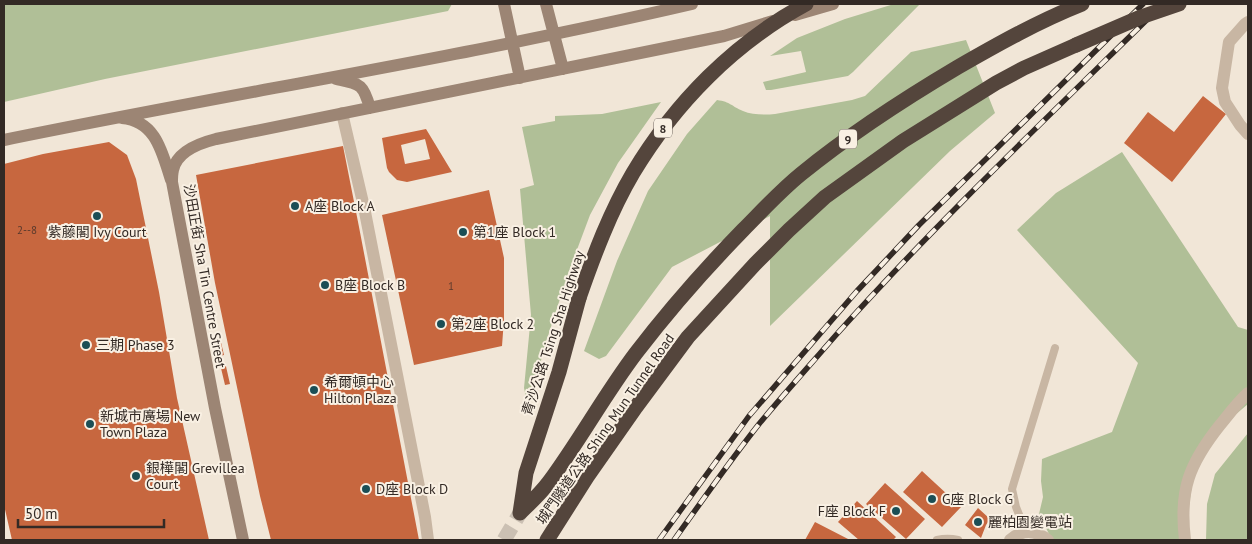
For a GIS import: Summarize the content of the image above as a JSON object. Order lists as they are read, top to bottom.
{
  "streets": {
    "highway": [
      "8",
      "9",
      "青沙公路 Tsing Sha Highway",
      "城門隧道公路 Shing Mun Tunnel Road"
    ],
    "main road": ["沙田正街 Sha Tin Centre Street"]
  },
  "crossings": [
    ["青沙公路 Tsing Sha Highway", "城門隧道公路 Shing Mun Tunnel Road"]
  ],
  "places": [
    "A座 Block A",
    "紫藤閣 Ivy Court",
    "第1座 Block 1",
    "B座 Block B",
    "第2座 Block 2",
    "三期 Phase 3",
    "希爾頓中心 Hilton Plaza",
    "新城市廣場 New Town Plaza",
    "銀樺閣 Grevillea Court",
    "D座 Block D",
    "G座 Block G",
    "F座 Block F",
    "麗柏園變電站"
  ],
  "house_numbers": ["2--8", "1"],
  "scale_bar": "50 m"
}
